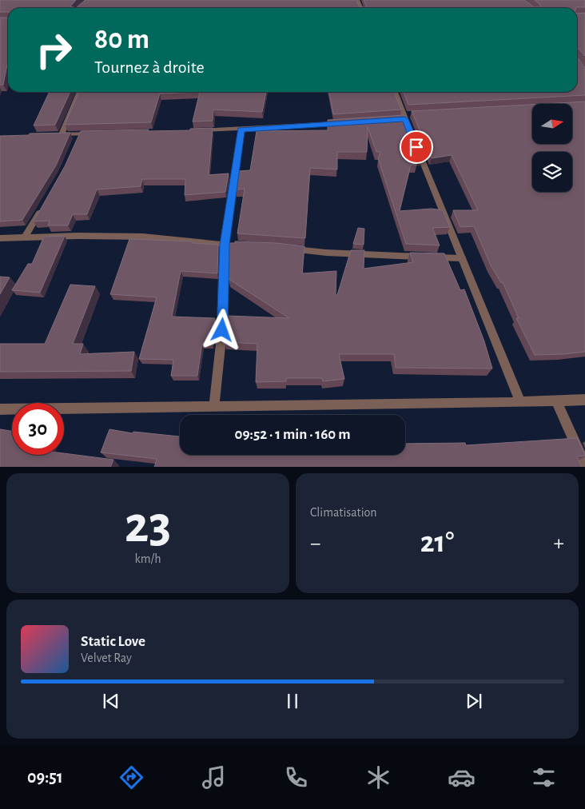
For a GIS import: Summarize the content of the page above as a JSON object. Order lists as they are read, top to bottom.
{
  "north": "right",
  "page": {
    "turn": ["80 m", "Tournez à droite"],
    "limit": "30",
    "trip": "09:52 · 1 min · 160 m",
    "tile": [
      ["23", "km/h"],
      "Climatisation"
    ],
    "heat": ["−", "21°", "+"],
    "song": ["Static Love", "Velvet Ray"],
    "tabs": "09:51"
  }
}
